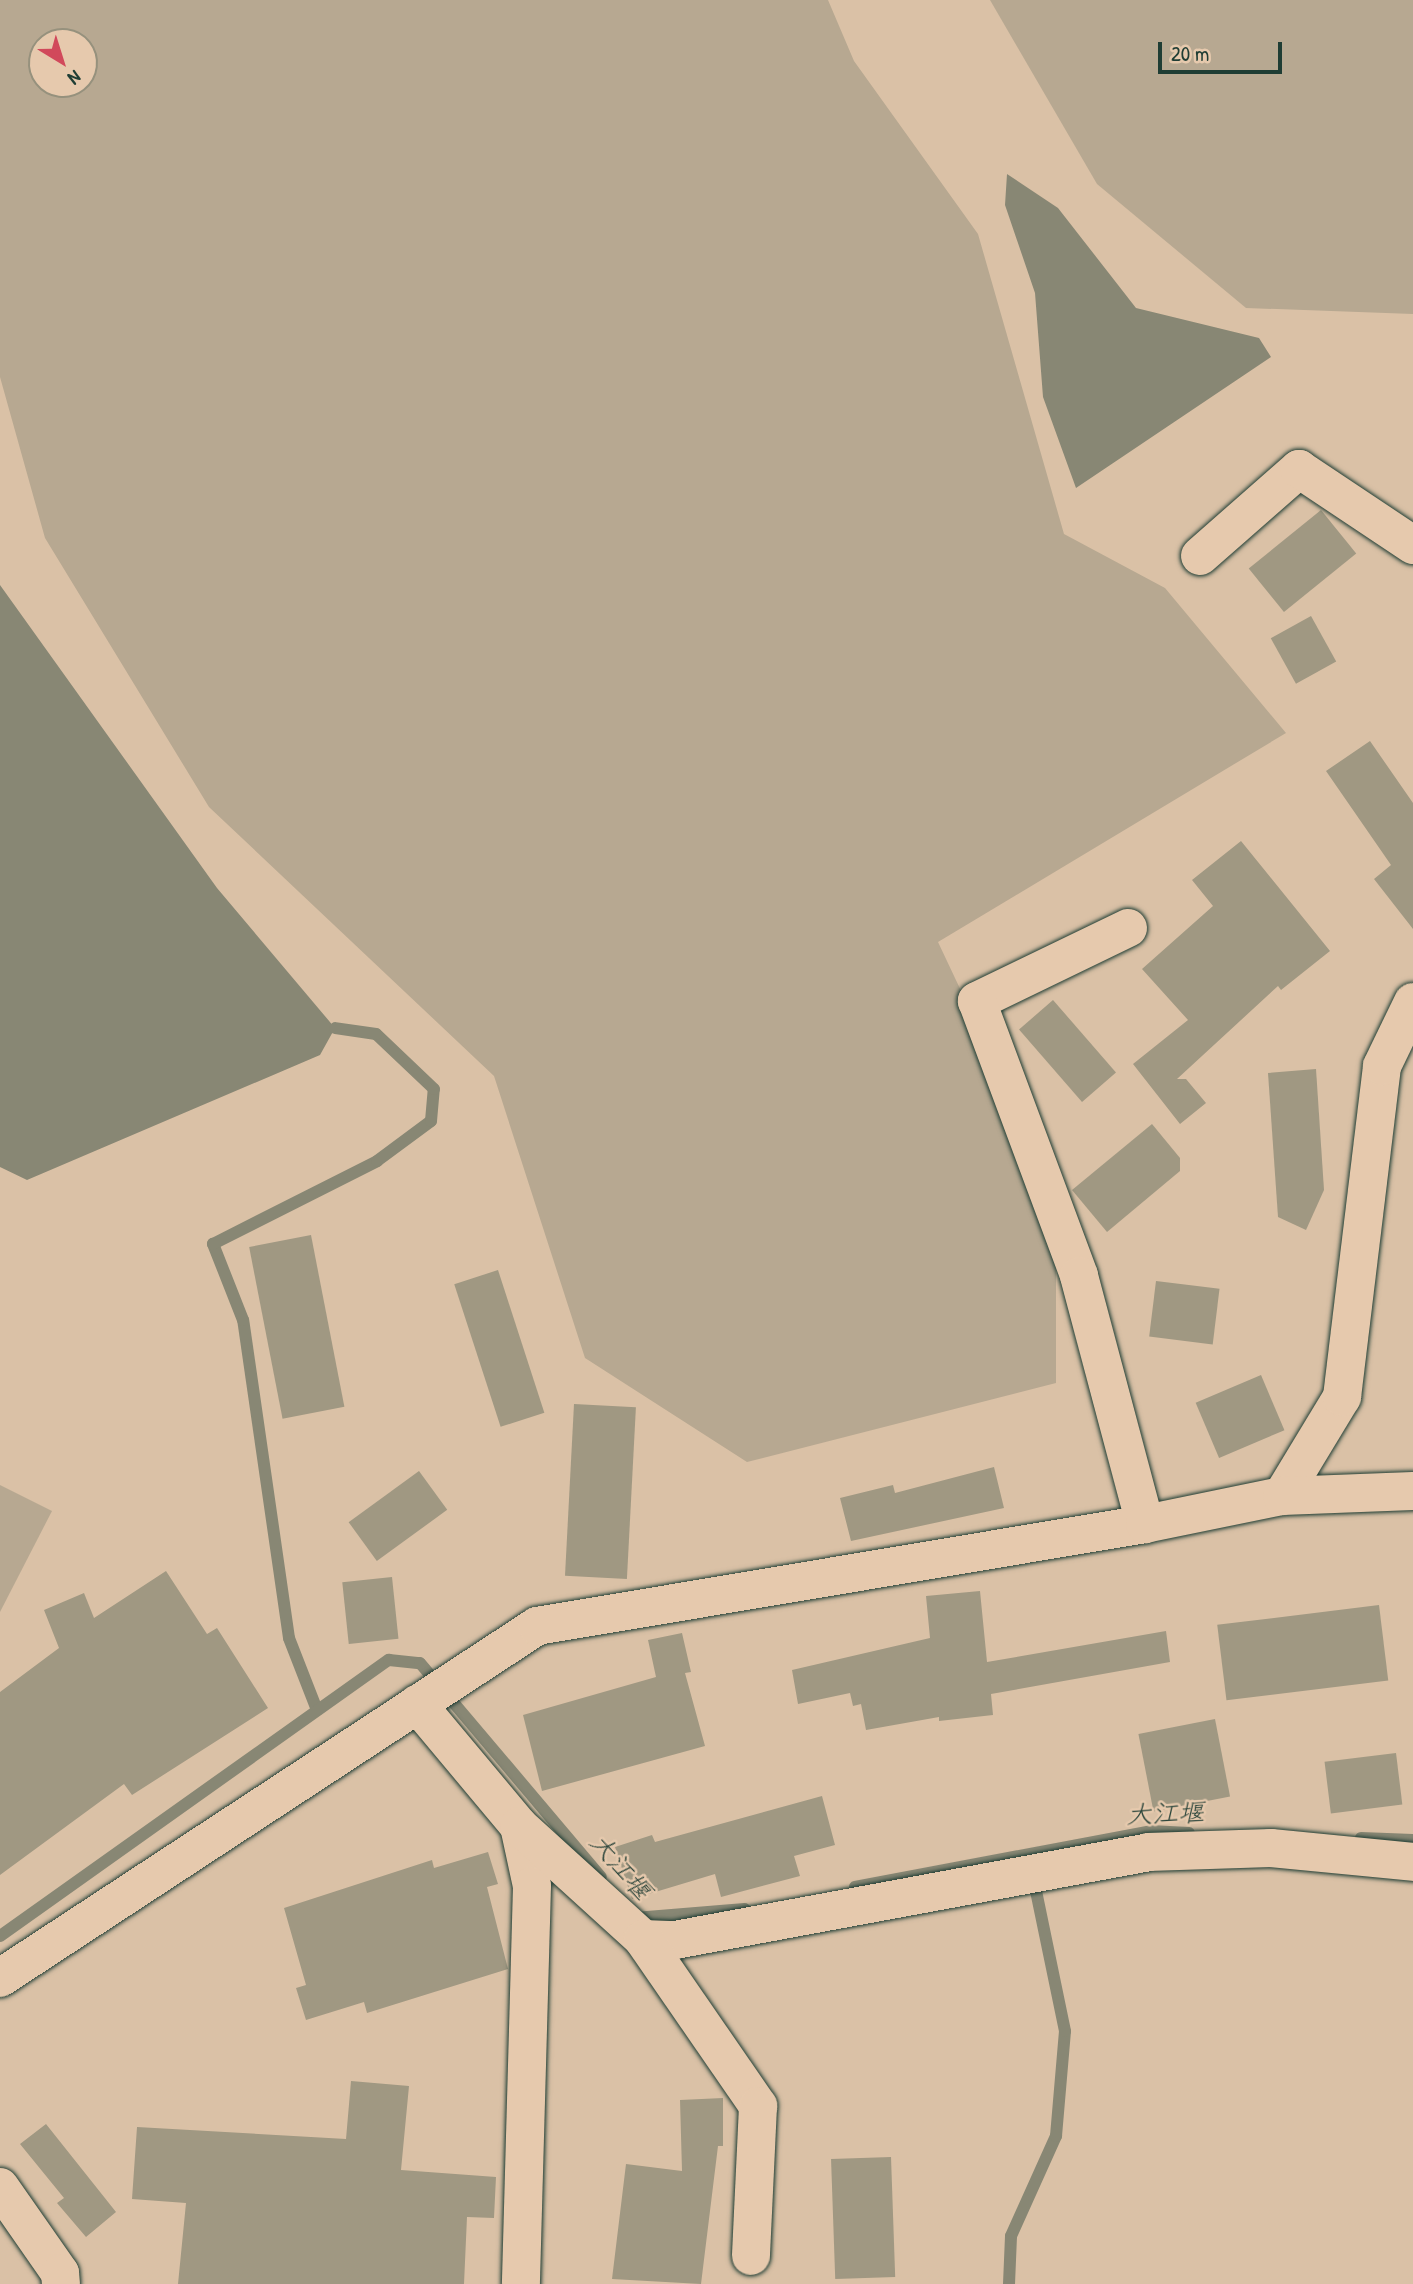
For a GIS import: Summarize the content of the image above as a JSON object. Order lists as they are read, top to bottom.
{
  "water": ["大江堰"],
  "scale_bar": "20 m",
  "north": "bottom right"
}
